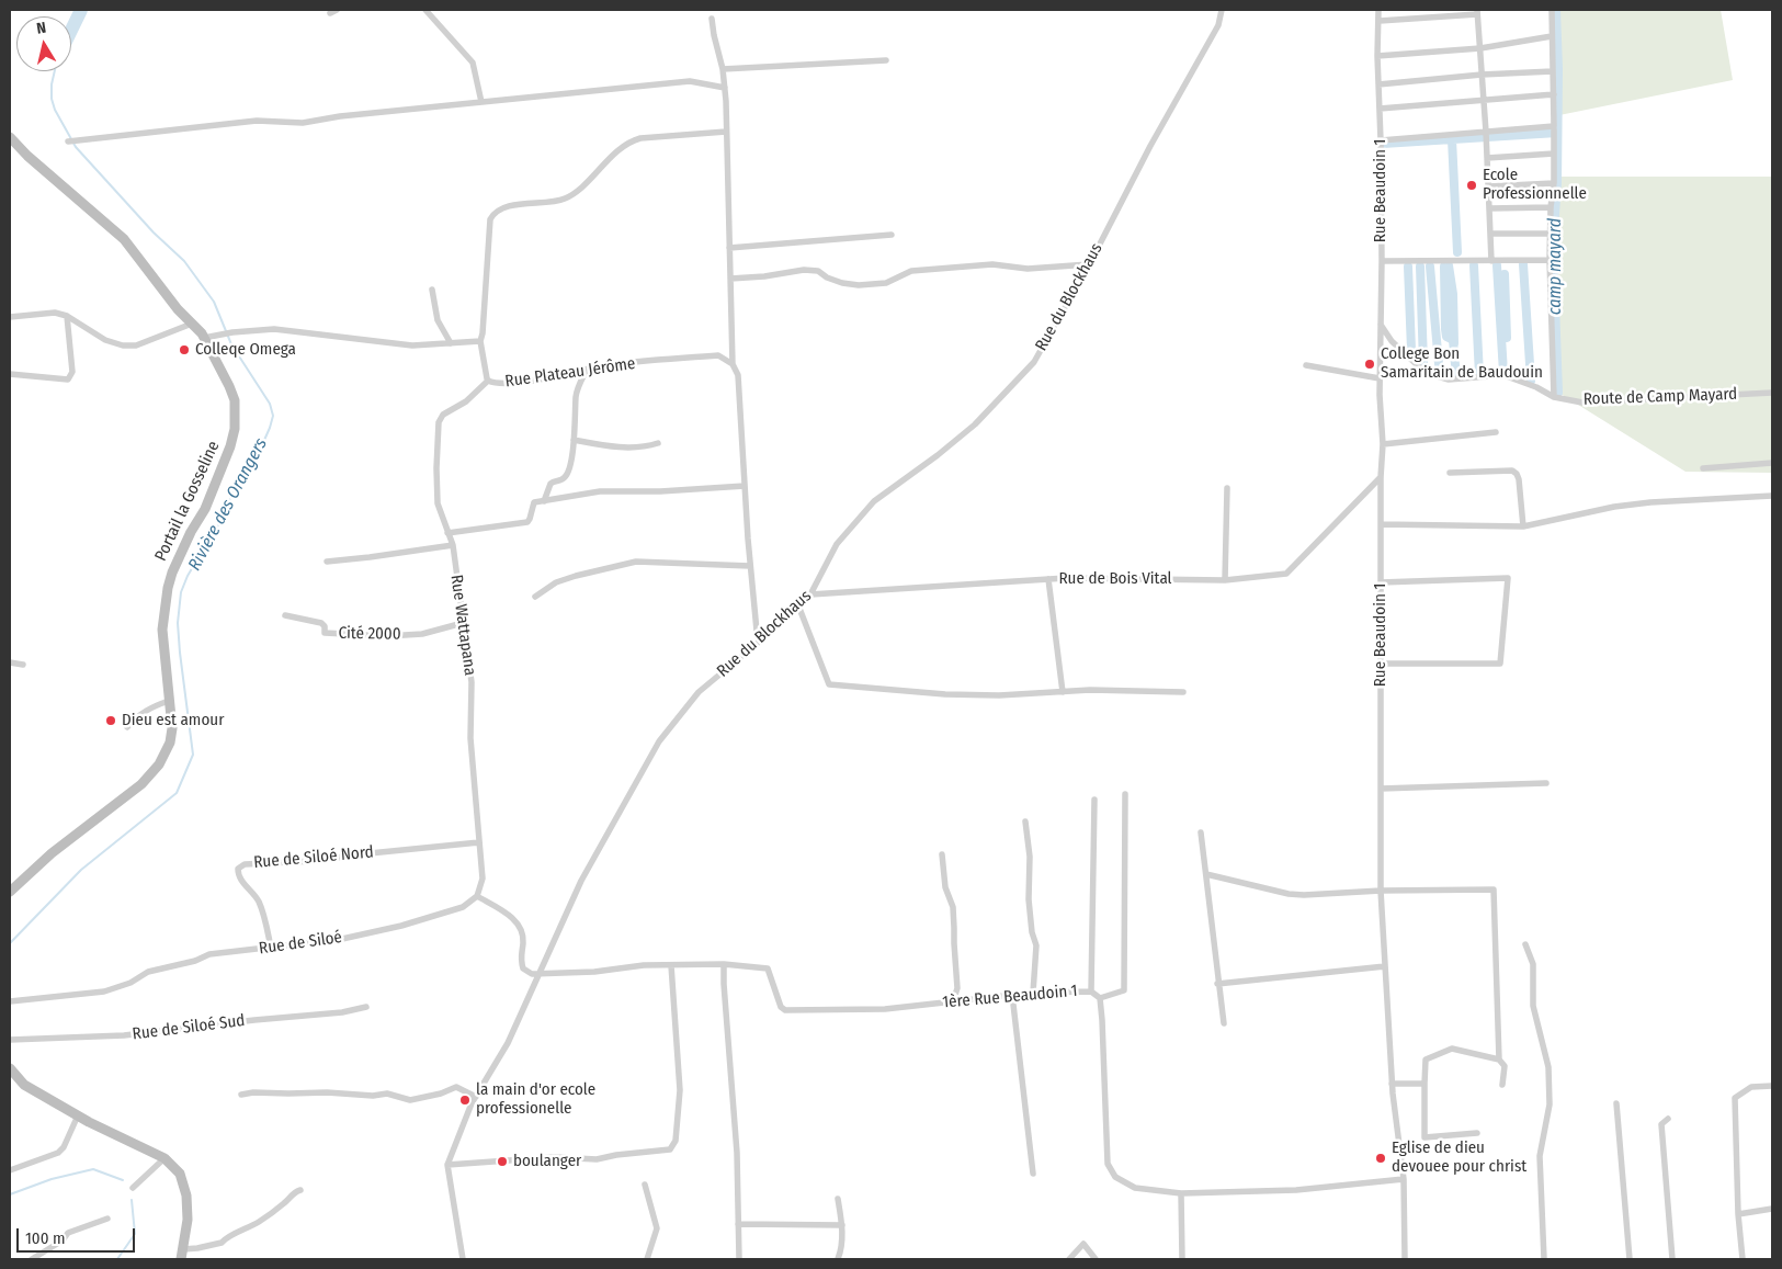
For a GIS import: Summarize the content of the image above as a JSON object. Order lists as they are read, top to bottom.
{
  "streets": {
    "street": [
      "Rue Beaudoin 1",
      "Rue du Blockhaus",
      "Rue Plateau Jérôme",
      "Route de Camp Mayard",
      "Portail la Gosseline",
      "Rue de Bois Vital",
      "Rue Wattapana",
      "Cité 2000",
      "Rue de Siloé Nord",
      "Rue de Siloé",
      "1ère Rue Beaudoin 1",
      "Rue de Siloé Sud"
    ]
  },
  "crossings": [
    ["Rue Beaudoin 1", "Route de Camp Mayard"],
    ["Rue Beaudoin 1", "Rue de Bois Vital"],
    ["Rue Beaudoin 1", "1ère Rue Beaudoin 1"],
    ["Rue du Blockhaus", "Rue de Bois Vital"],
    ["Rue du Blockhaus", "1ère Rue Beaudoin 1"],
    ["Rue Plateau Jérôme", "Rue Wattapana"],
    ["Rue Wattapana", "Cité 2000"],
    ["Rue Wattapana", "Rue de Siloé Nord"],
    ["Rue Wattapana", "Rue de Siloé"],
    ["Rue de Siloé Nord", "Rue de Siloé"]
  ],
  "water": ["camp mayard", "Rivière des Orangers"],
  "places": [
    "Ecole Professionnelle",
    "Colleqe Omega",
    "College Bon Samaritain de Baudouin",
    "Dieu est amour",
    "la main d'or ecole professionelle",
    "Eglise de dieu devouee pour christ",
    "boulanger"
  ],
  "scale_bar": "100 m",
  "north": "top"
}
